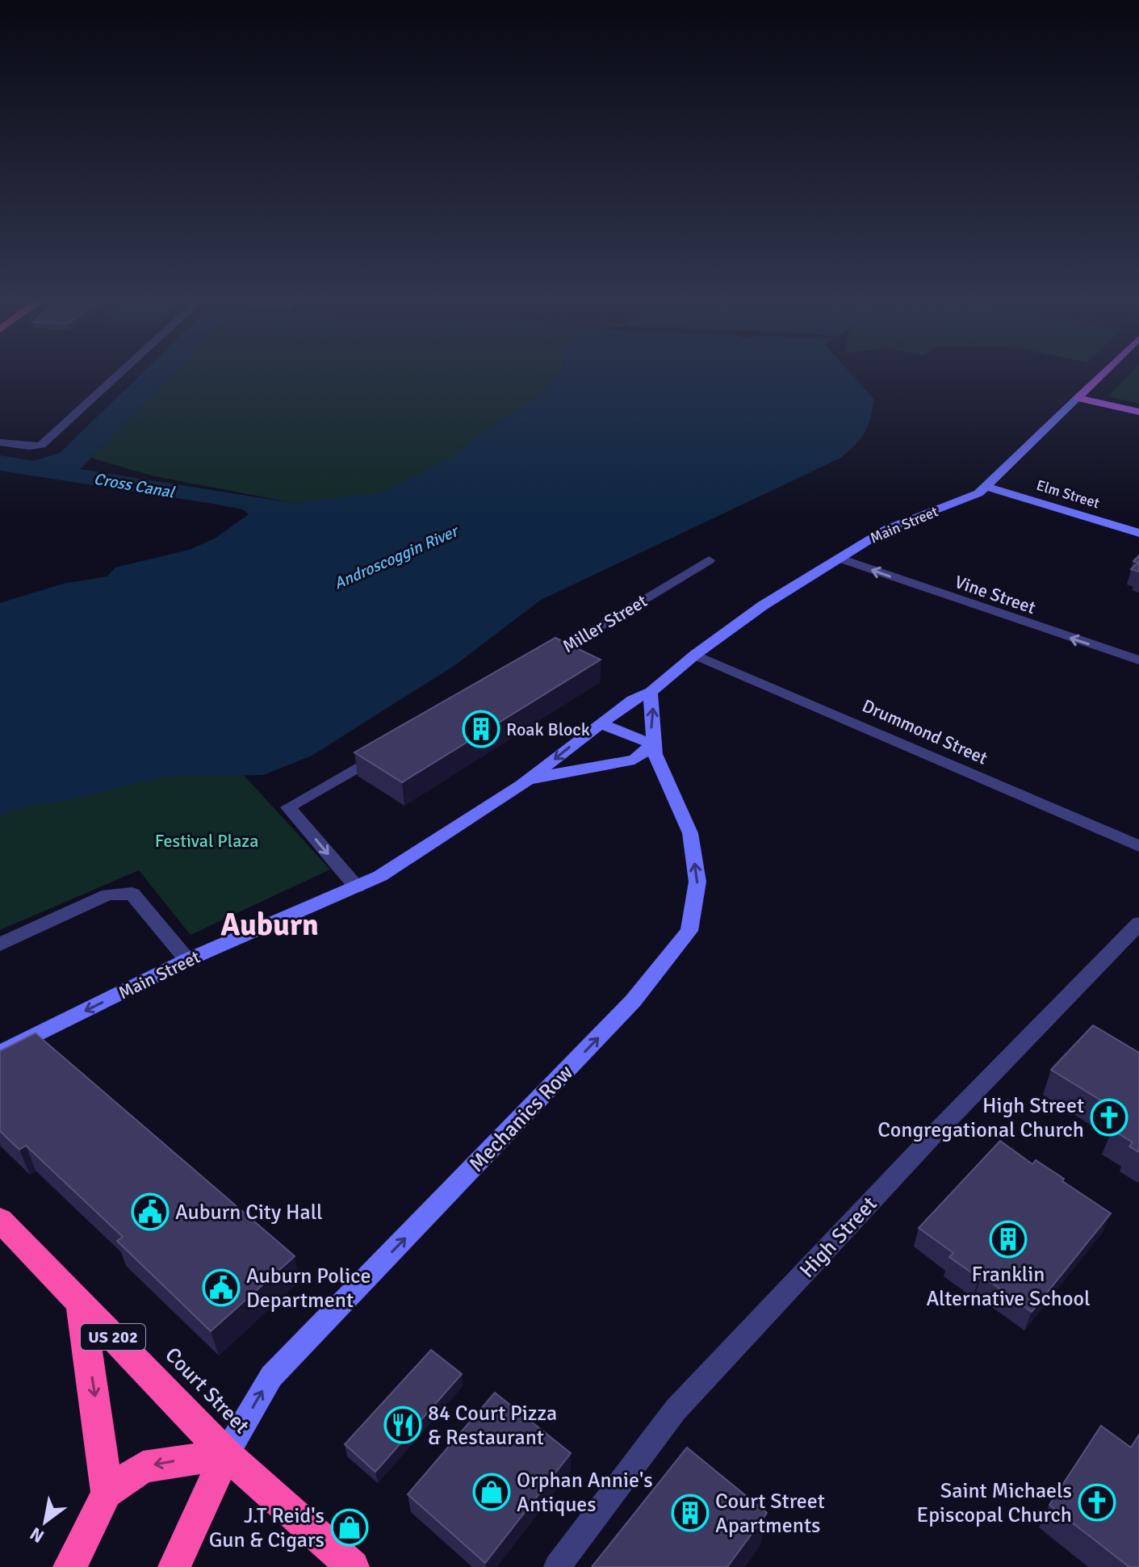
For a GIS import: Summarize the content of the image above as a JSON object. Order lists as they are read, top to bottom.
{
  "streets": {
    "highway": ["US 202", "Court Street"],
    "main road": ["Elm Street", "Main Street", "Mechanics Row"],
    "street": [
      "Vine Street",
      "Miller Street",
      "Drummond Street",
      "High Street"
    ]
  },
  "crossings": [
    ["Elm Street", "Main Street"],
    ["Main Street", "Vine Street"],
    ["Main Street", "Drummond Street"],
    ["Main Street", "Mechanics Row"],
    ["Mechanics Row", "Court Street"]
  ],
  "one_way": ["Vine Street", "Mechanics Row"],
  "districts": ["Auburn"],
  "water": ["Cross Canal", "Androscoggin River"],
  "parks": ["Festival Plaza"],
  "places": {
    "building": ["Roak Block", "Franklin Alternative School", "Court Street Apartments"],
    "church": ["High Street Congregational Church", "Saint Michaels Episcopal Church"],
    "public building": ["Auburn City Hall", "Auburn Police Department"],
    "restaurant": ["84 Court Pizza & Restaurant"],
    "shop": ["Orphan Annie's Antiques", "J.T Reid's Gun & Cigars"]
  },
  "north": "bottom left"
}
